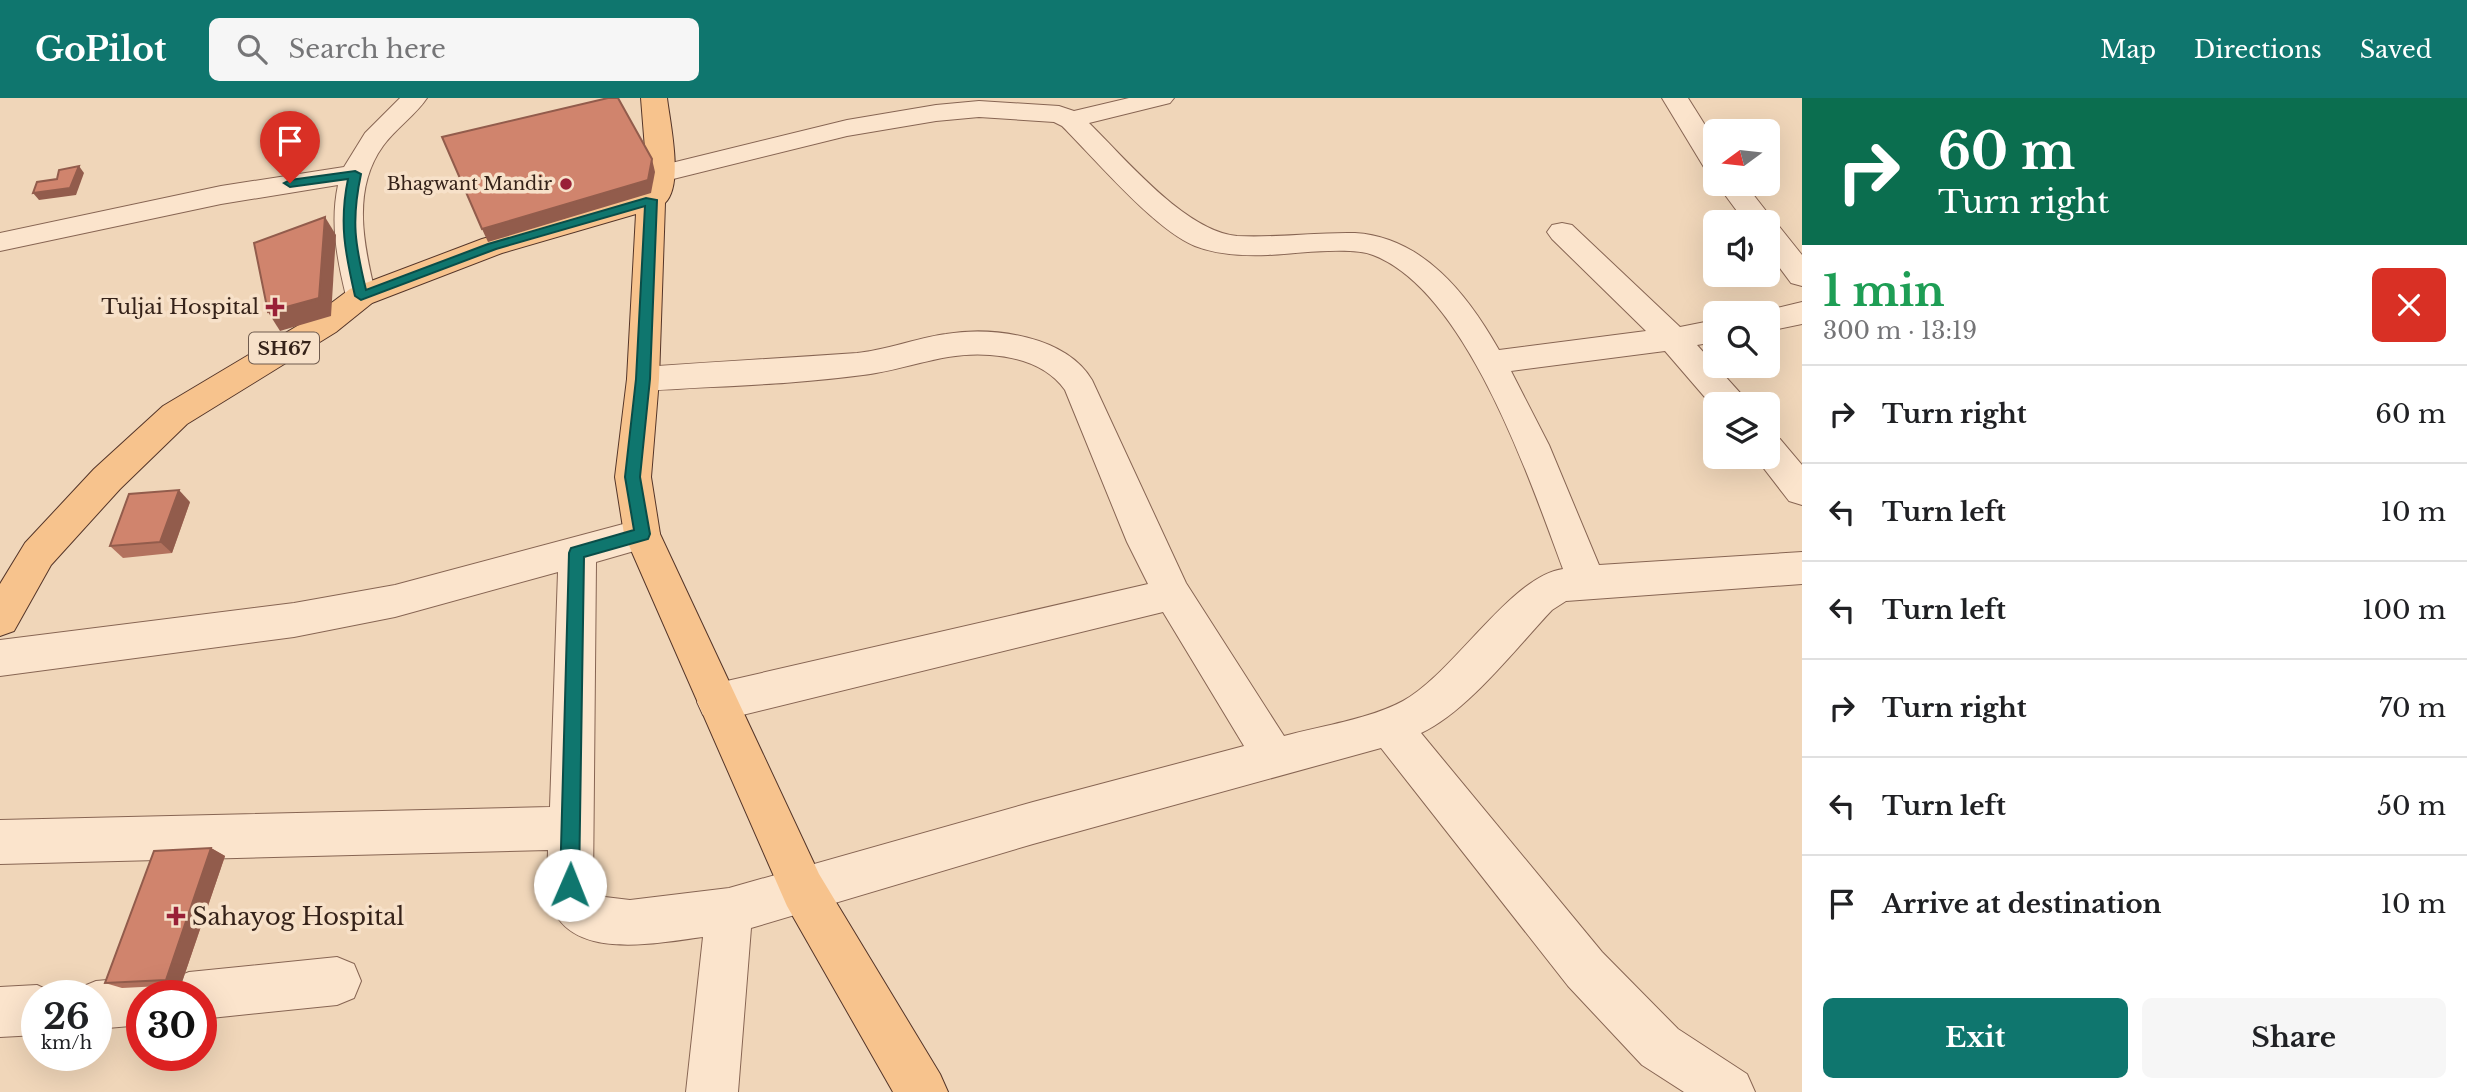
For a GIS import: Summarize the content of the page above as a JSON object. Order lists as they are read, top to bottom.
{
  "streets": {
    "main road": ["SH67"]
  },
  "places": {
    "other": ["Bhagwant Mandir"],
    "health": ["Tuljai Hospital", "Sahayog Hospital"]
  },
  "north": "left",
  "page": {
    "header": "GoPilot",
    "search": "Search here",
    "nav": ["Map", "Directions", "Saved"],
    "turn": ["60 m", "Turn right"],
    "heading": ["1 min", "300 m · 13:19"],
    "list": [
      {
        "name": "Turn right",
        "value": "60 m"
      },
      {
        "name": "Turn left",
        "value": "10 m"
      },
      {
        "name": "Turn left",
        "value": "100 m"
      },
      {
        "name": "Turn right",
        "value": "70 m"
      },
      {
        "name": "Turn left",
        "value": "50 m"
      },
      {
        "name": "Arrive at destination",
        "value": "10 m"
      }
    ],
    "speed": "26 km/h",
    "limit": "30",
    "buttons": ["Exit", "Share"]
  }
}
